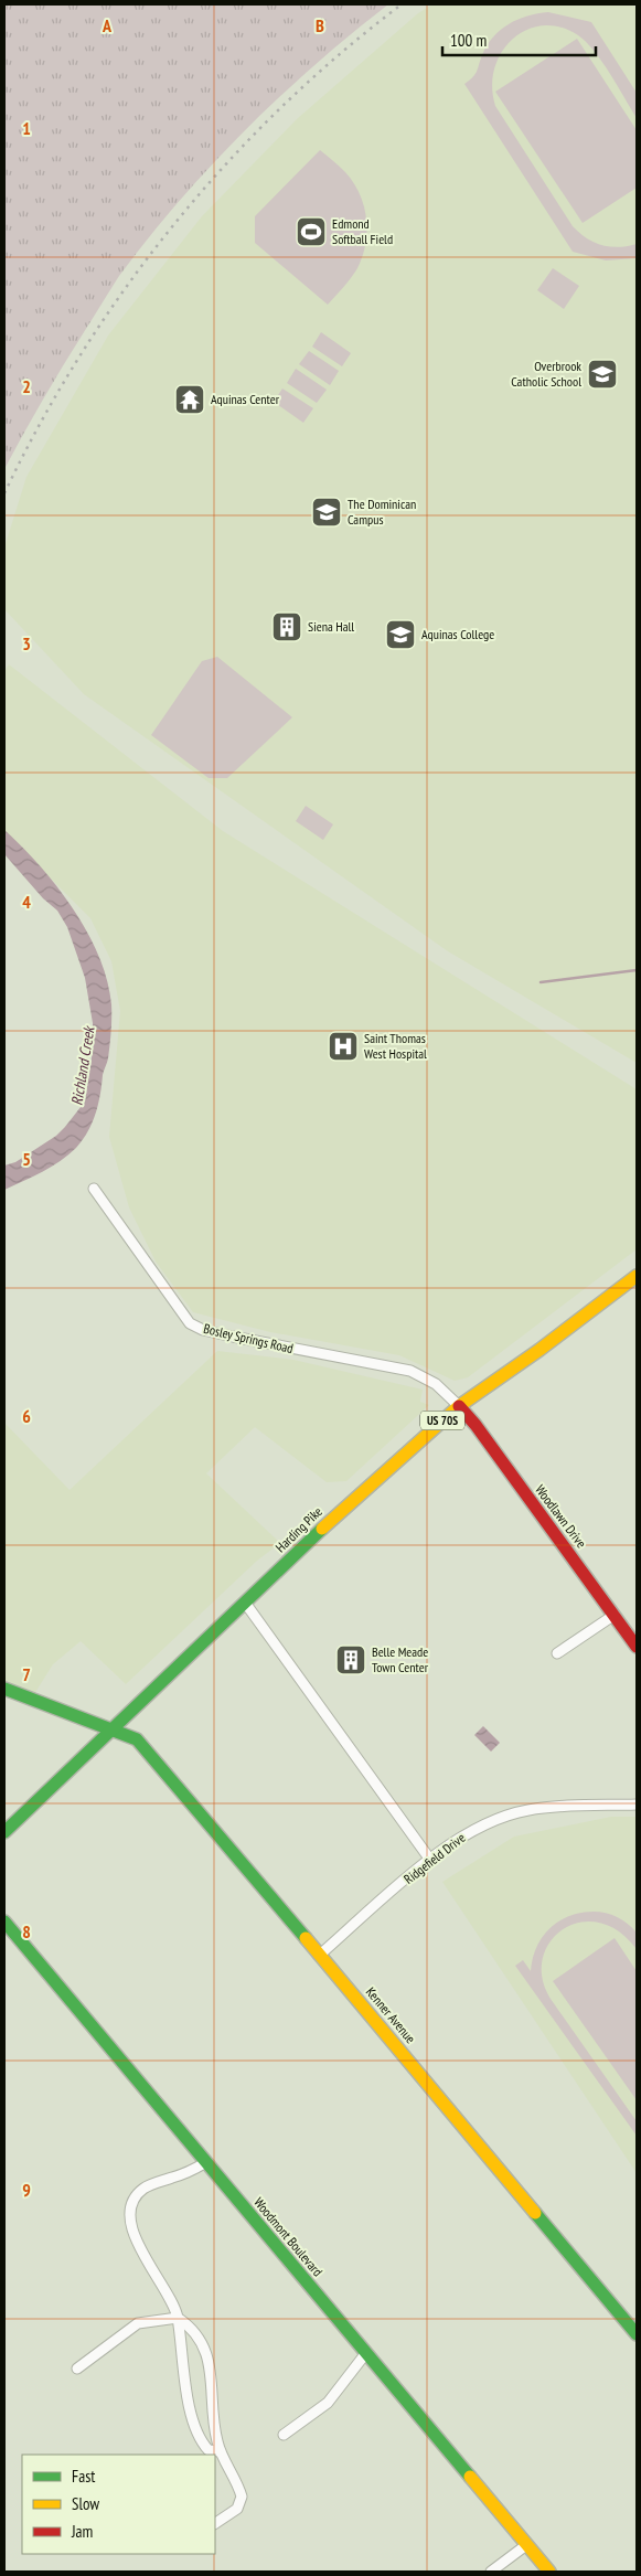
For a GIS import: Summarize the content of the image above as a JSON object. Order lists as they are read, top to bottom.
{
  "streets": {
    "main road": [
      "US 70S",
      "Woodlawn Drive",
      "Harding Pike",
      "Kenner Avenue",
      "Woodmont Boulevard"
    ],
    "street": ["Bosley Springs Road", "Ridgefield Drive"]
  },
  "crossings": [
    ["Bosley Springs Road", "Woodlawn Drive"],
    ["Bosley Springs Road", "Harding Pike"],
    ["Woodlawn Drive", "Harding Pike"],
    ["Harding Pike", "Kenner Avenue"],
    ["Ridgefield Drive", "Kenner Avenue"]
  ],
  "water": ["Richland Creek"],
  "places": {
    "sports": ["Edmond Softball Field"],
    "school or university": ["Overbrook Catholic School", "The Dominican Campus", "Aquinas College"],
    "temple": ["Aquinas Center"],
    "building": ["Siena Hall", "Belle Meade Town Center"],
    "hospital": ["Saint Thomas West Hospital"]
  },
  "legend": ["Fast", "Slow", "Jam"],
  "scale_bar": "100 m",
  "grid": {
    "columns": ["A", "B"],
    "rows": [
      "1",
      "2",
      "3",
      "4",
      "5",
      "6",
      "7",
      "8",
      "9"
    ]
  }
}
